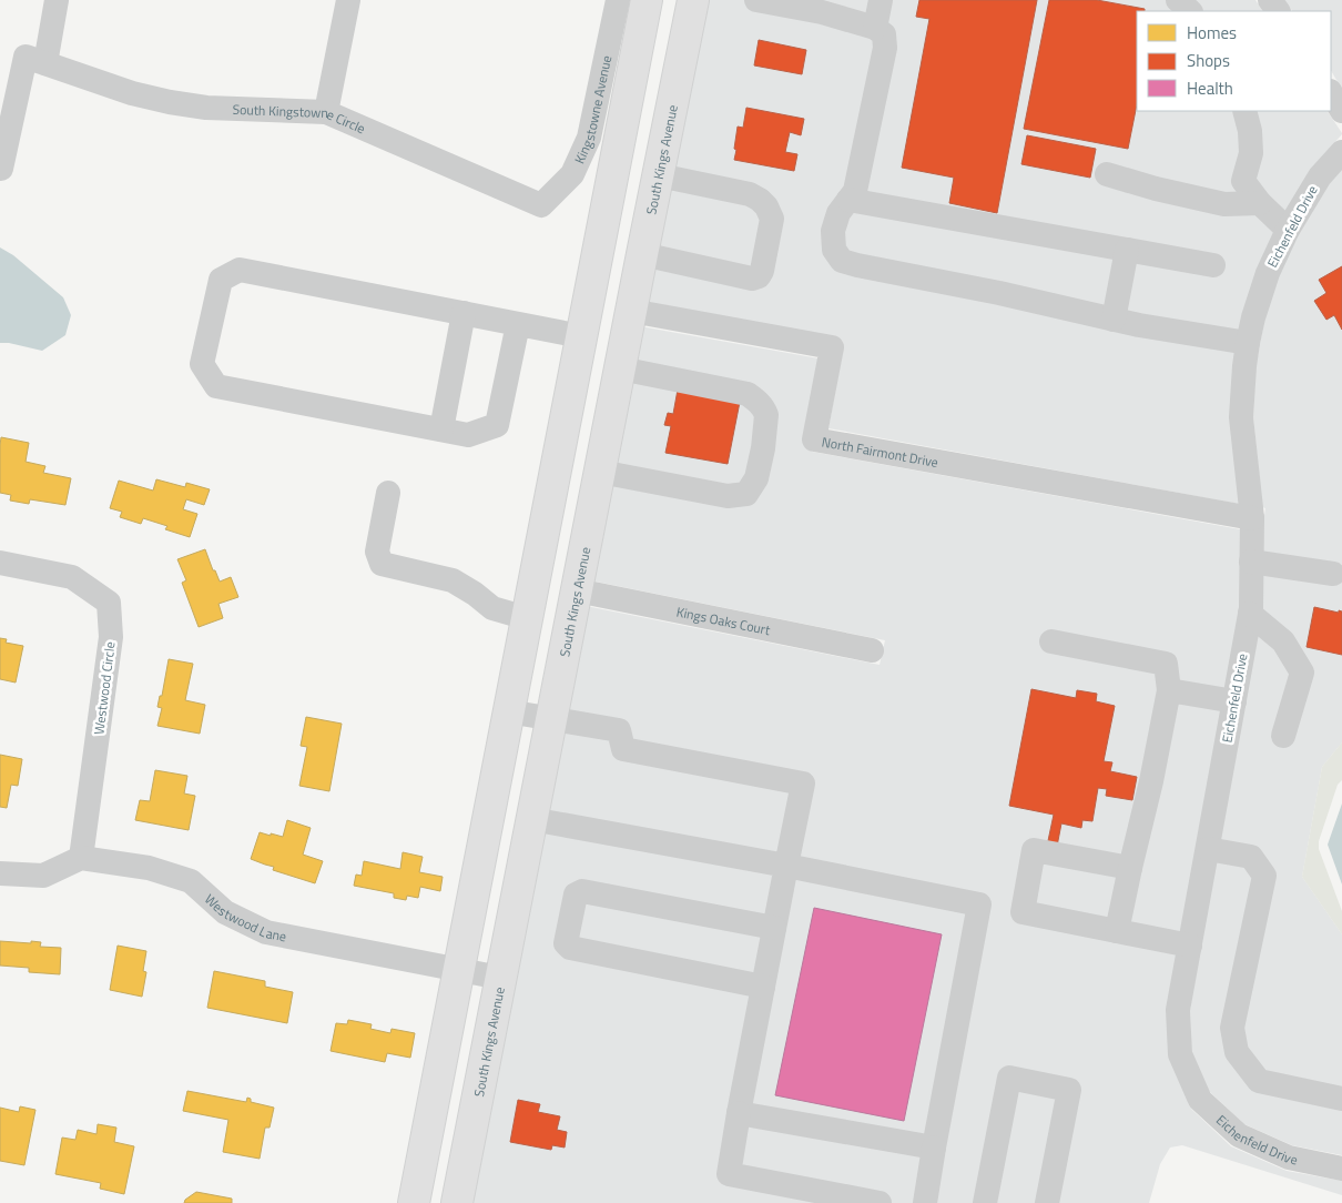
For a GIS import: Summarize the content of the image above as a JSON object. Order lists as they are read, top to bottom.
{
  "streets": {
    "main road": ["South Kings Avenue"],
    "street": [
      "Kingstowne Avenue",
      "South Kingstowne Circle",
      "Eichenfeld Drive",
      "North Fairmont Drive",
      "Kings Oaks Court",
      "Westwood Circle",
      "Westwood Lane"
    ]
  },
  "crossings": [
    ["Kingstowne Avenue", "South Kingstowne Circle"],
    ["South Kings Avenue", "North Fairmont Drive"],
    ["South Kings Avenue", "Kings Oaks Court"],
    ["South Kings Avenue", "Westwood Lane"],
    ["Eichenfeld Drive", "North Fairmont Drive"],
    ["Westwood Circle", "Westwood Lane"]
  ],
  "legend": ["Homes", "Shops", "Health"]
}
